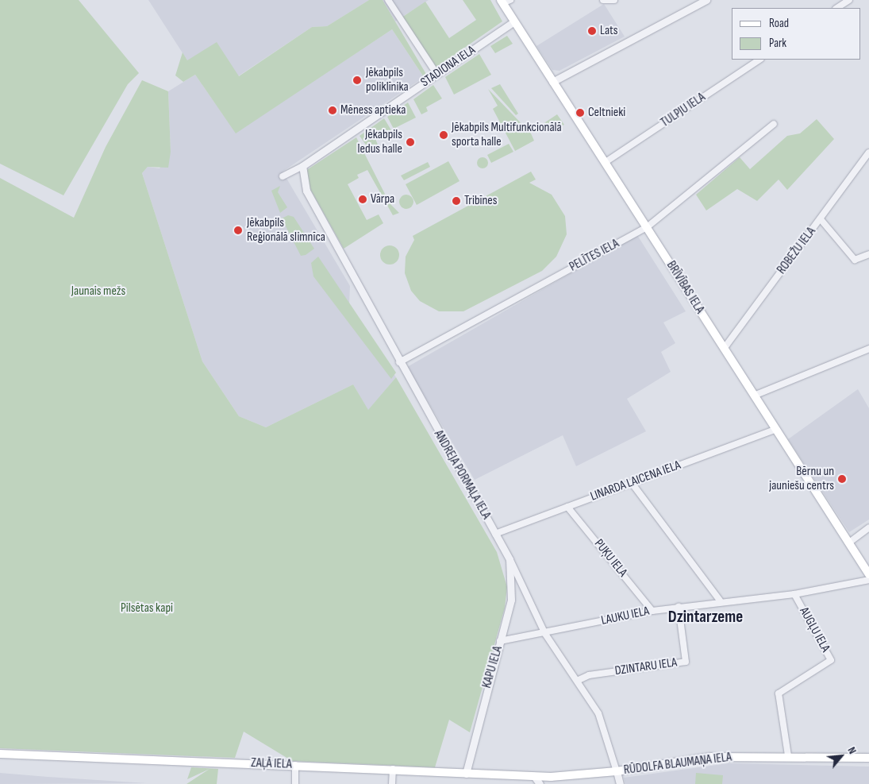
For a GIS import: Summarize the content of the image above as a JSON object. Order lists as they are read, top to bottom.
{
  "streets": {
    "main road": ["BRĪVĪBAS IELA", "ZAĻĀ IELA", "RŪDOLFA BLAUMAŅA IELA"],
    "street": [
      "STADIONA IELA",
      "TULPJU IELA",
      "ROBEŽU IELA",
      "PELĪTES IELA",
      "ANDREJA PORMAĻA IELA",
      "LINARDA LAICENA IELA",
      "PUĶU IELA",
      "LAUKU IELA",
      "AUGĻU IELA",
      "KAPU IELA",
      "DZINTARU IELA"
    ]
  },
  "crossings": [
    ["STADIONA IELA", "BRĪVĪBAS IELA"],
    ["STADIONA IELA", "ANDREJA PORMAĻA IELA"],
    ["TULPJU IELA", "BRĪVĪBAS IELA"],
    ["ROBEŽU IELA", "BRĪVĪBAS IELA"],
    ["PELĪTES IELA", "BRĪVĪBAS IELA"],
    ["PELĪTES IELA", "ANDREJA PORMAĻA IELA"],
    ["BRĪVĪBAS IELA", "LINARDA LAICENA IELA"],
    ["ANDREJA PORMAĻA IELA", "LINARDA LAICENA IELA"],
    ["ANDREJA PORMAĻA IELA", "LAUKU IELA"],
    ["ANDREJA PORMAĻA IELA", "KAPU IELA"],
    ["ANDREJA PORMAĻA IELA", "DZINTARU IELA"],
    ["ANDREJA PORMAĻA IELA", "RŪDOLFA BLAUMAŅA IELA"],
    ["LINARDA LAICENA IELA", "PUĶU IELA"],
    ["PUĶU IELA", "LAUKU IELA"],
    ["LAUKU IELA", "AUGĻU IELA"],
    ["LAUKU IELA", "KAPU IELA"],
    ["LAUKU IELA", "DZINTARU IELA"],
    ["AUGĻU IELA", "RŪDOLFA BLAUMAŅA IELA"],
    ["KAPU IELA", "ZAĻĀ IELA"],
    ["ZAĻĀ IELA", "RŪDOLFA BLAUMAŅA IELA"]
  ],
  "districts": ["Dzintarzeme"],
  "parks": ["Jaunais mežs", "Pilsētas kapi"],
  "places": [
    "Lats",
    "Jēkabpils poliklīnika",
    "Mēness aptieka",
    "Celtnieki",
    "Jēkabpils Multifunkcionālā sporta halle",
    "Jēkabpils ledus halle",
    "Vārpa",
    "Tribīnes",
    "Jēkabpils Reģionālā slimnīca",
    "Bērnu un jauniešu centrs"
  ],
  "legend": ["Road", "Park"],
  "north": "top right"
}
